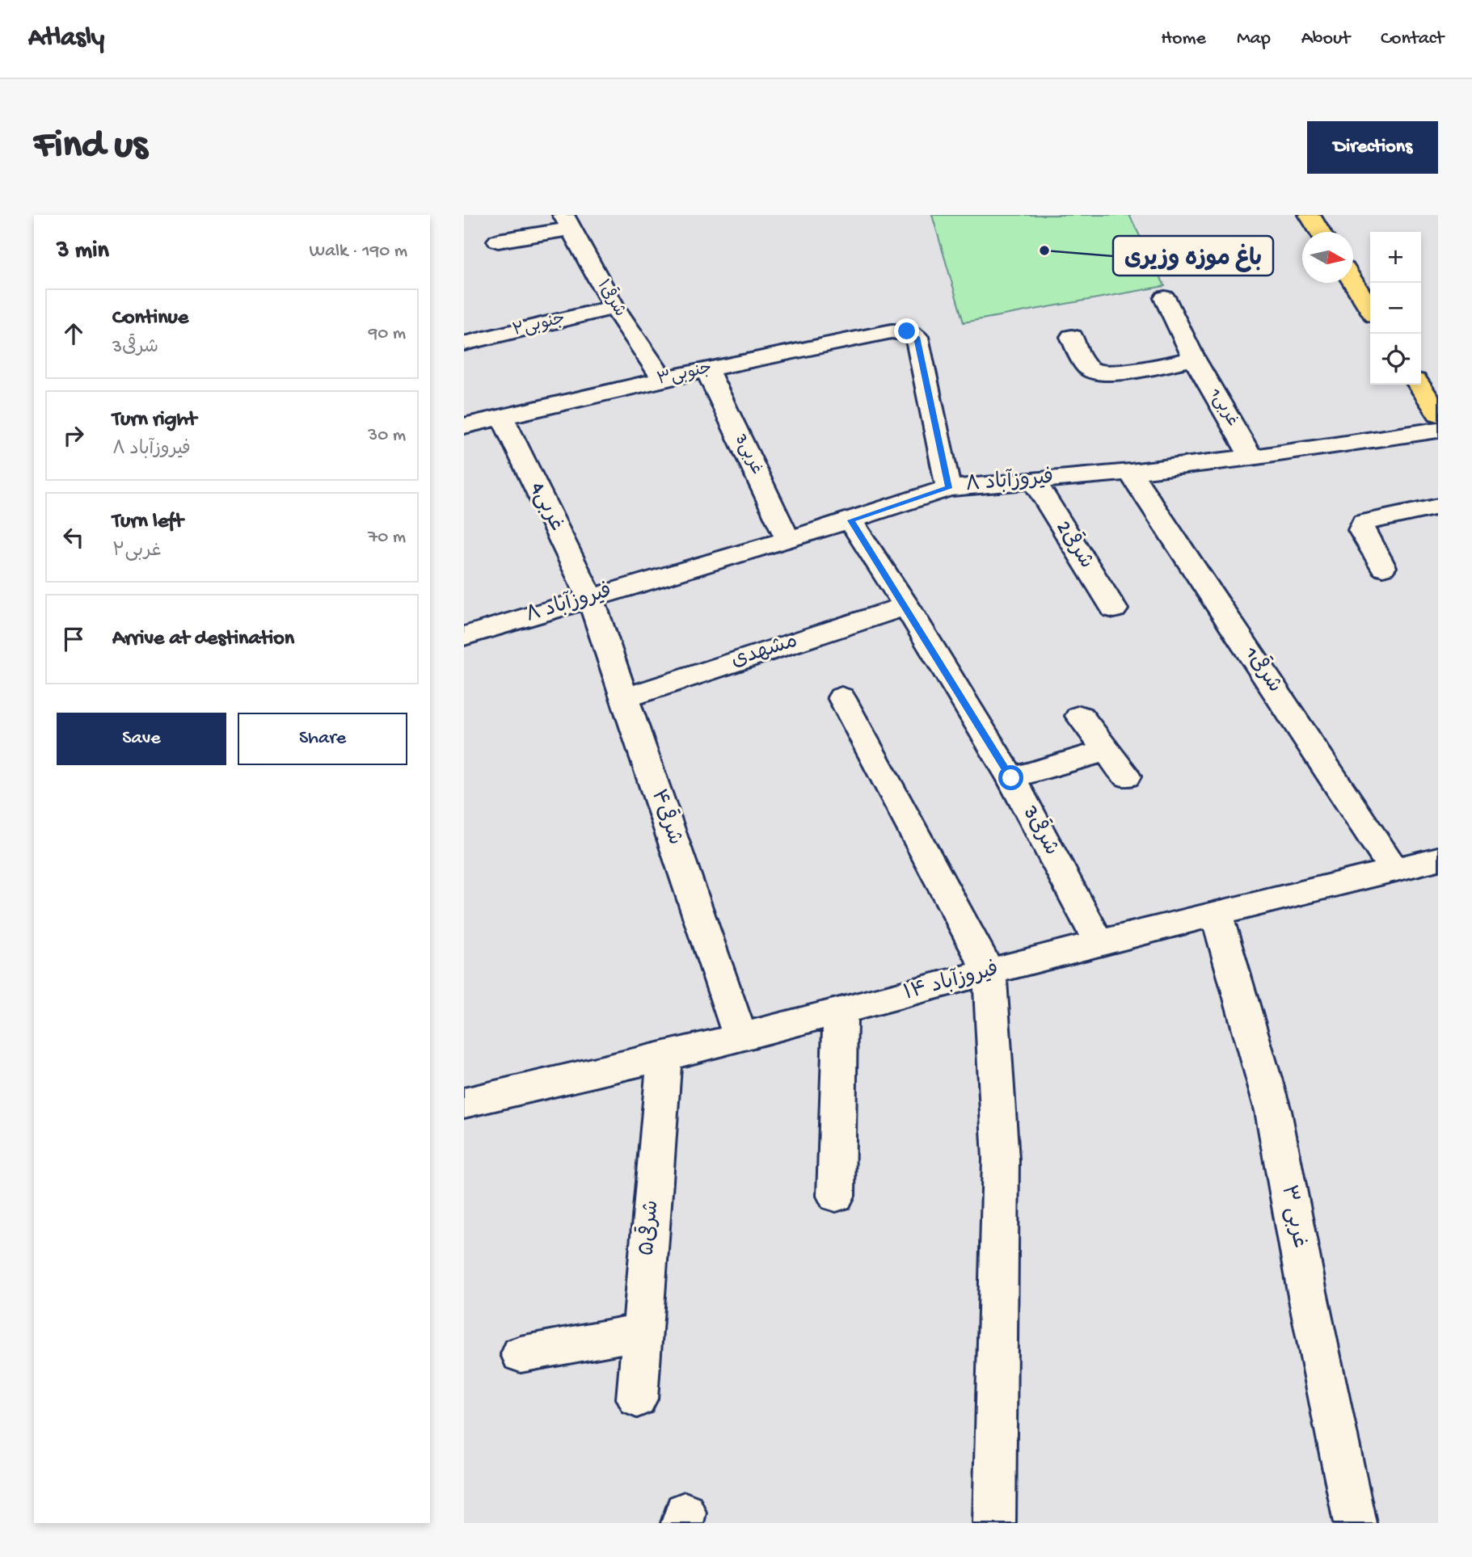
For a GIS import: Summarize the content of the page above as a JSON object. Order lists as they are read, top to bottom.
{
  "streets": {
    "street": [
      "شرقی۱",
      "جنوبی۲",
      "جنوبی۳",
      "غربی1",
      "غربی3",
      "فیروزآباد ۸",
      "غربی4",
      "شرقی2",
      "مشهدی",
      "شرقی1",
      "شرقی۴",
      "شرقی3",
      "فیروزآباد ۱۴",
      "غربی ۳",
      "شرقی۵"
    ]
  },
  "crossings": [
    ["شرقی۱", "جنوبی۲"],
    ["شرقی۱", "جنوبی۳"],
    ["جنوبی۳", "غربی3"],
    ["جنوبی۳", "فیروزآباد ۸"],
    ["جنوبی۳", "غربی4"],
    ["غربی1", "فیروزآباد ۸"],
    ["غربی3", "فیروزآباد ۸"],
    ["فیروزآباد ۸", "غربی4"],
    ["فیروزآباد ۸", "شرقی2"],
    ["فیروزآباد ۸", "شرقی1"],
    ["فیروزآباد ۸", "شرقی۴"],
    ["فیروزآباد ۸", "شرقی3"],
    ["غربی4", "شرقی۴"],
    ["مشهدی", "شرقی۴"],
    ["مشهدی", "شرقی3"],
    ["شرقی1", "فیروزآباد ۱۴"],
    ["شرقی۴", "فیروزآباد ۱۴"],
    ["شرقی3", "فیروزآباد ۱۴"],
    ["فیروزآباد ۱۴", "غربی ۳"],
    ["فیروزآباد ۱۴", "شرقی۵"]
  ],
  "places": ["باغ موزه وزیری"],
  "north": "right",
  "page": {
    "header": "Atlasly",
    "nav": [
      "Home",
      "Map",
      "About",
      "Contact"
    ],
    "buttons": [
      "Directions",
      ["Save", "Share"]
    ],
    "title": "Find us",
    "heading": ["3 min", "Walk · 190 m"],
    "map_buttons": ["+", "−"],
    "list": [
      ["Continue", "شرقی3", "90 m"],
      ["Turn right", "فیروزآباد ۸", "30 m"],
      ["Turn left", "غربی۲", "70 m"],
      "Arrive at destination"
    ]
  }
}
